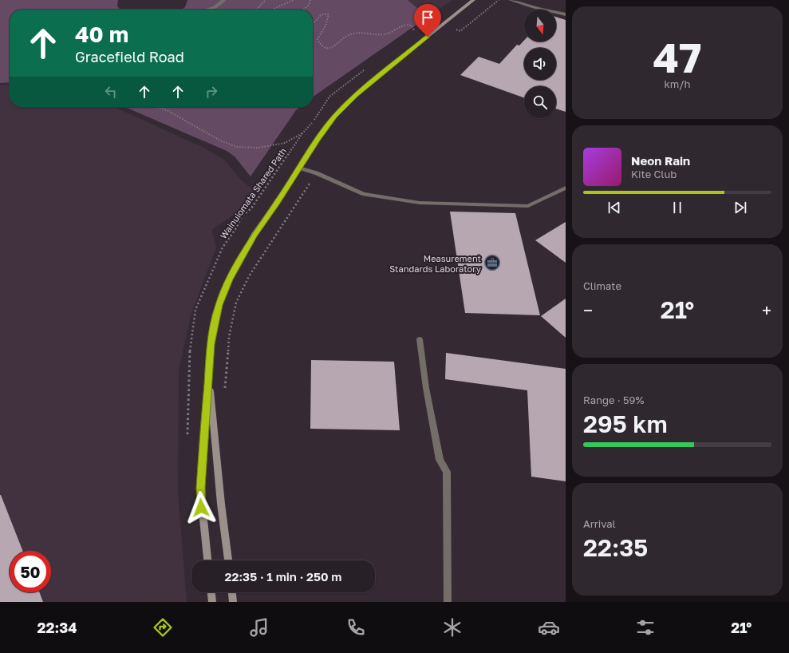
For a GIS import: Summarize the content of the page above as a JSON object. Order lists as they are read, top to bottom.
{
  "streets": {
    "path": ["Wainuiomata Shared Path"]
  },
  "places": {
    "office": ["Measurement Standards Laboratory"]
  },
  "north": "bottom",
  "page": {
    "tile": [
      ["47", "km/h"],
      "Climate",
      ["Range · 59%", "295 km"],
      ["Arrival", "22:35"]
    ],
    "turn": ["40 m", "Gracefield Road"],
    "song": ["Neon Rain", "Kite Club"],
    "heat": ["−", "21°", "+"],
    "limit": "50",
    "trip": "22:35 · 1 min · 250 m",
    "tabs": ["22:34", "21°"]
  }
}
